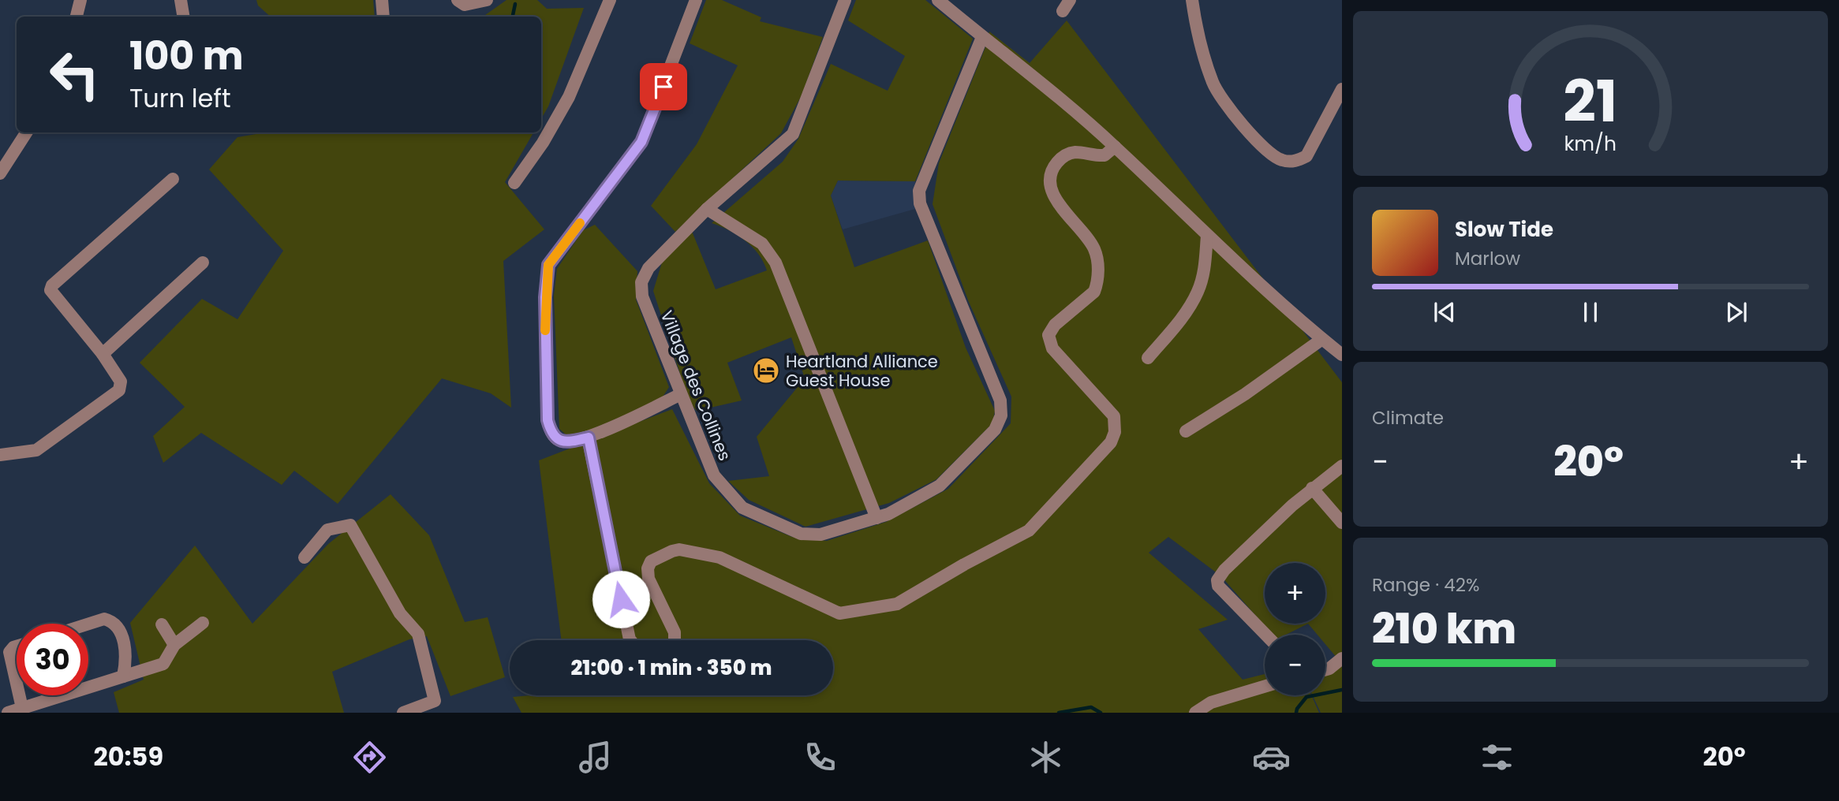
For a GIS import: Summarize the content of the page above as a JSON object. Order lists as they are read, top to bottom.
{
  "streets": {
    "street": ["Village des Collines"]
  },
  "places": {
    "hotel": ["Heartland Alliance Guest House"]
  },
  "page": {
    "turn": ["100 m", "Turn left"],
    "song": ["Slow Tide", "Marlow"],
    "tile": [
      "Climate",
      ["Range · 42%", "210 km"]
    ],
    "heat": ["−", "20°", "+"],
    "map_buttons": ["+", "−"],
    "limit": "30",
    "trip": "21:00 · 1 min · 350 m",
    "tabs": ["20:59", "20°"],
    "gauge": ["21", "km/h"]
  }
}
